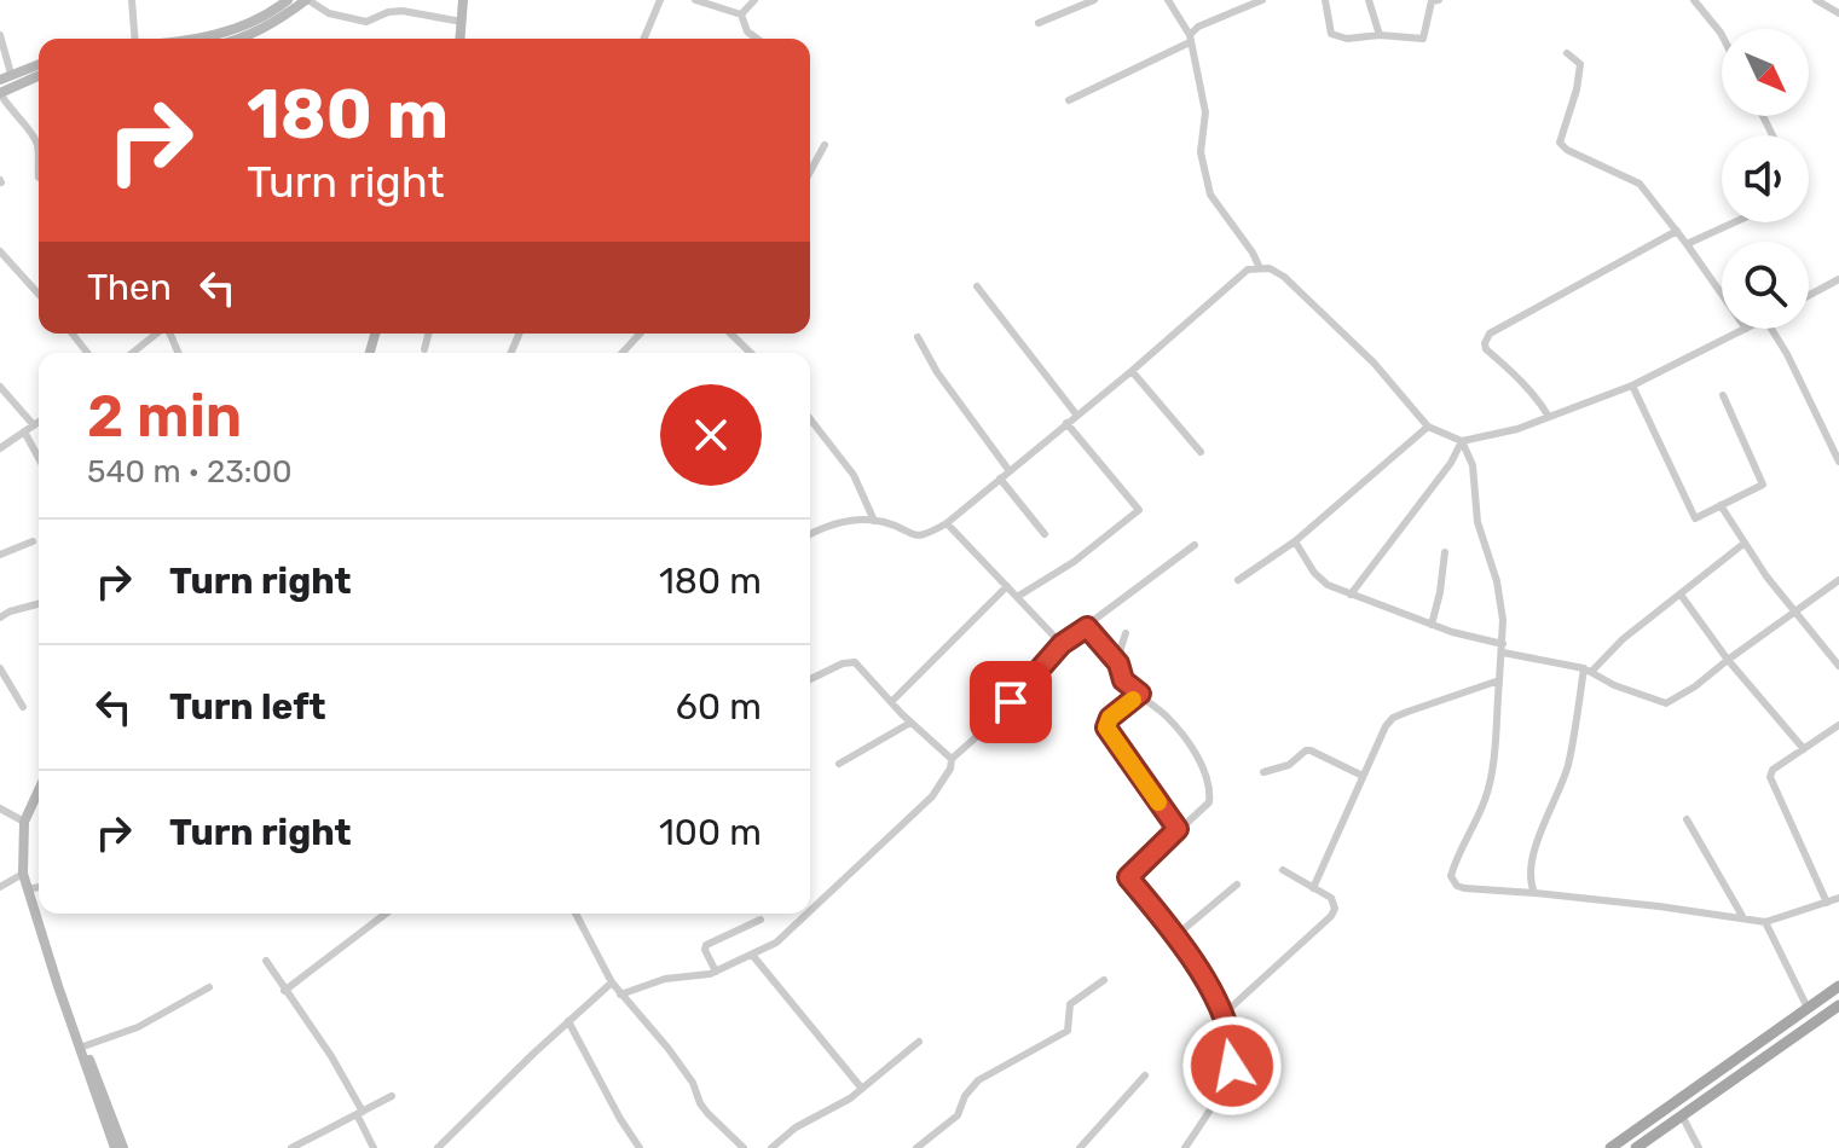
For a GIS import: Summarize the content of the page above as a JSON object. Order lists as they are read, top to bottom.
{
  "north": "bottom right",
  "page": {
    "turn": ["180 m", "Turn right"],
    "then": "Then",
    "heading": ["2 min", "540 m · 23:00"],
    "list": [
      {
        "name": "Turn right",
        "value": "180 m"
      },
      {
        "name": "Turn left",
        "value": "60 m"
      },
      {
        "name": "Turn right",
        "value": "100 m"
      }
    ]
  }
}
